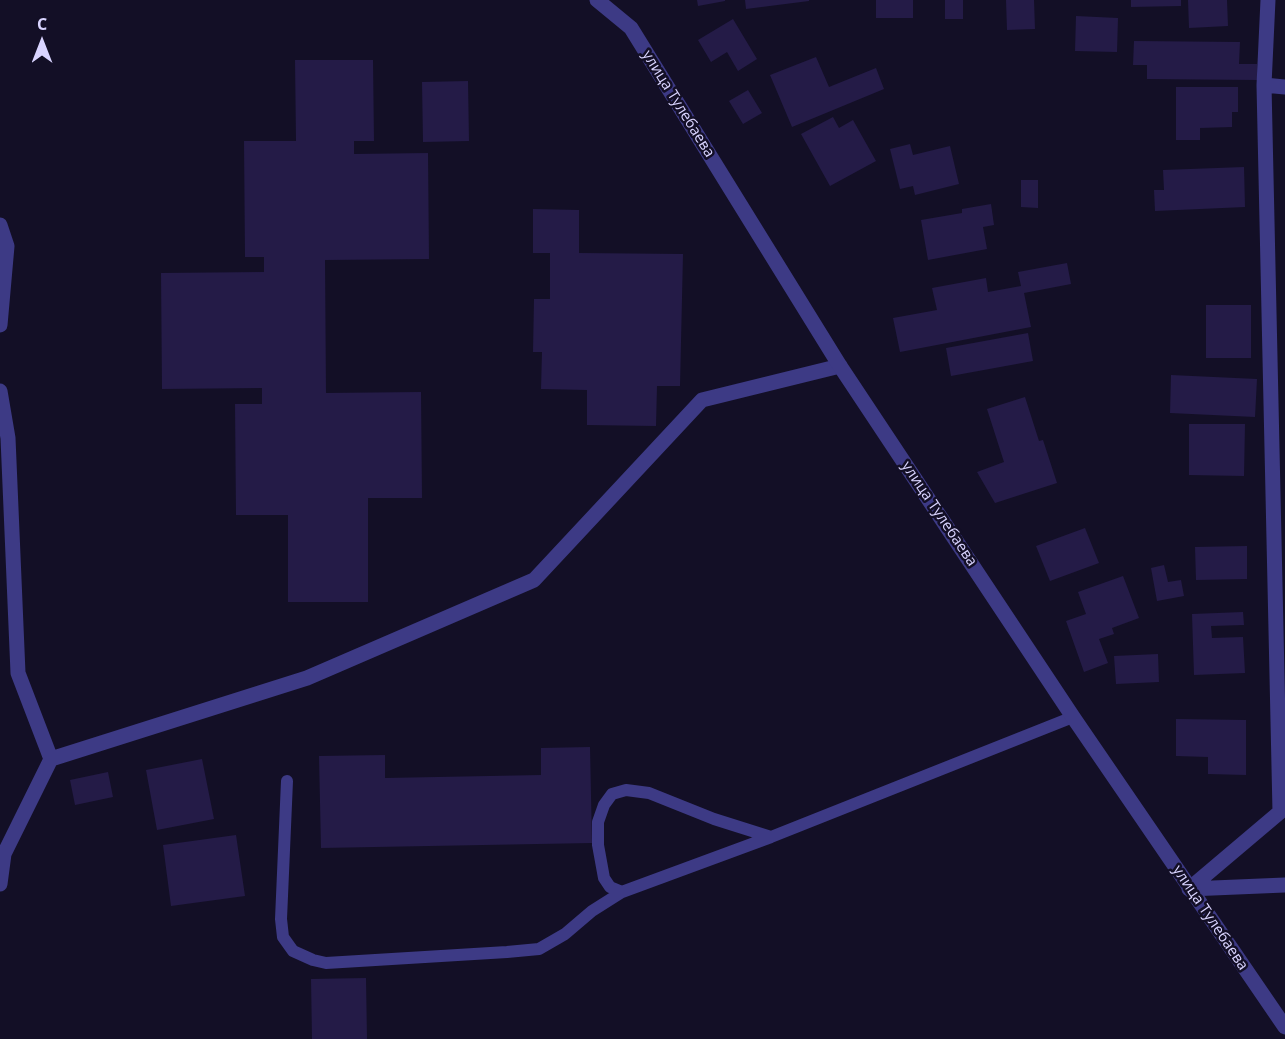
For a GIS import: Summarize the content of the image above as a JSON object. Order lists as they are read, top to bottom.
{
  "streets": {
    "street": ["улица Тулебаева"]
  },
  "north": "top"
}
